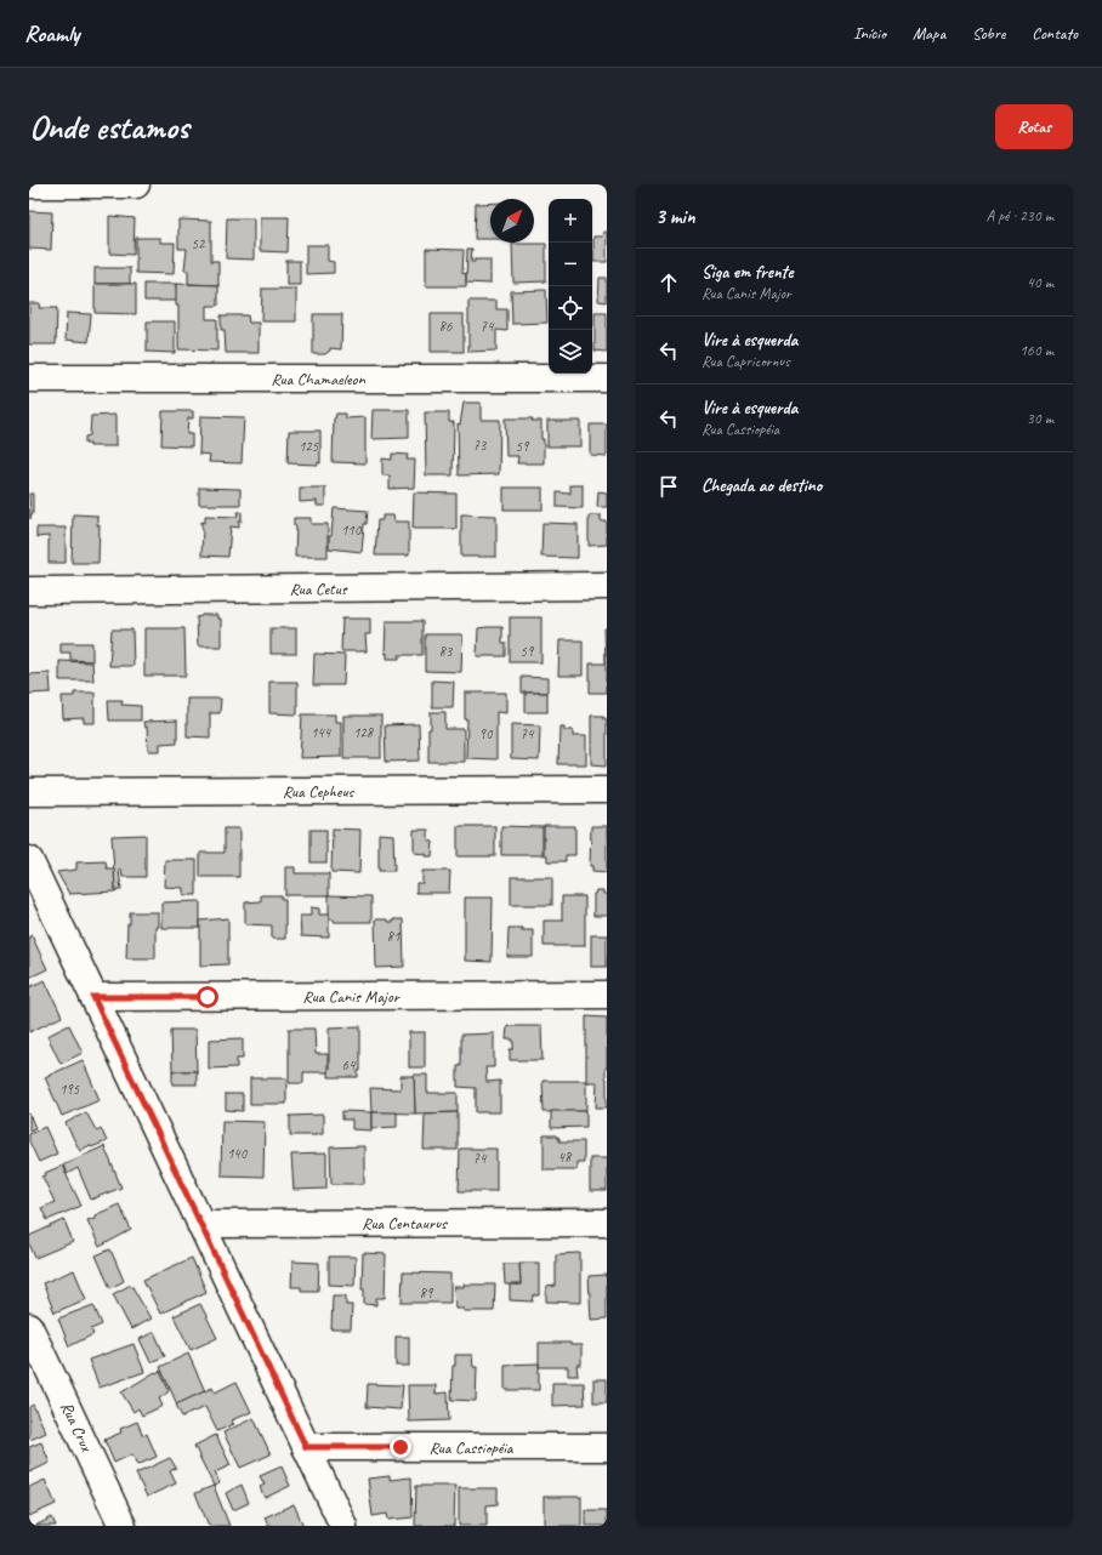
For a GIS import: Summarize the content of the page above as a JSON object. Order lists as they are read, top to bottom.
{
  "streets": {
    "street": [
      "Rua Chamaeleon",
      "Rua Cetus",
      "Rua Cepheus",
      "Rua Canis Major",
      "Rua Centaurus",
      "Rua Crux",
      "Rua Cassiopéia"
    ]
  },
  "house_numbers": [
    "52",
    "86",
    "74",
    "73",
    "125",
    "59",
    "110",
    "83",
    "59",
    "144",
    "128",
    "90",
    "74",
    "81",
    "64",
    "195",
    "140",
    "48",
    "74",
    "89"
  ],
  "north": "top right",
  "page": {
    "header": "Roamly",
    "nav": [
      "Início",
      "Mapa",
      "Sobre",
      "Contato"
    ],
    "buttons": "Rotas",
    "title": "Onde estamos",
    "heading": ["3 min", "A pé · 230 m"],
    "map_buttons": ["+", "−"],
    "list": [
      ["Siga em frente", "Rua Canis Major", "40 m"],
      ["Vire à esquerda", "Rua Capricornus", "160 m"],
      ["Vire à esquerda", "Rua Cassiopéia", "30 m"],
      "Chegada ao destino"
    ]
  }
}
